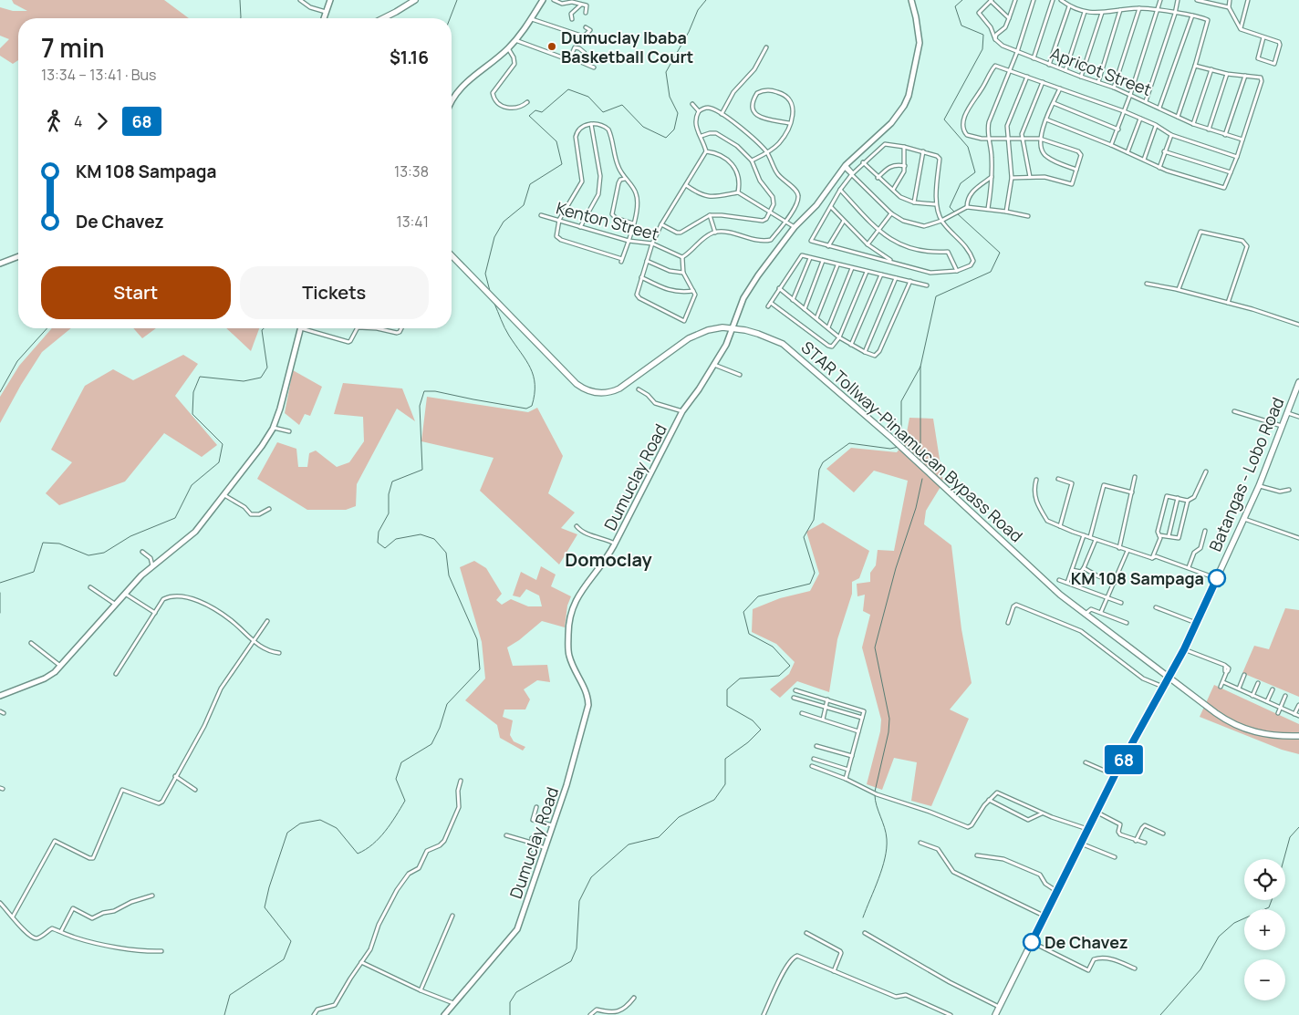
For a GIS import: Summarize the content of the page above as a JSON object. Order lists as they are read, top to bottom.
{
  "streets": {
    "main road": ["STAR Tollway-Pinamucan Bypass Road", "Batangas - Lobo Road"],
    "street": ["Apricot Street", "Kenton Street", "Dumuclay Road"]
  },
  "crossings": [
    ["STAR Tollway-Pinamucan Bypass Road", "Batangas - Lobo Road"],
    ["STAR Tollway-Pinamucan Bypass Road", "Dumuclay Road"]
  ],
  "districts": ["Domoclay"],
  "places": ["Dumuclay Ibaba Basketball Court", "KM 108 Sampaga", "De Chavez"],
  "lines": ["bus line 68"],
  "page": {
    "on_map": "68",
    "heading": ["7 min", "13:34 – 13:41 · Bus", "$1.16"],
    "legs": ["4", "68"],
    "list": [
      {
        "name": "KM 108 Sampaga",
        "value": "13:38"
      },
      {
        "name": "De Chavez",
        "value": "13:41"
      }
    ],
    "buttons": ["Start", "Tickets"],
    "map_buttons": ["+", "−"]
  }
}
